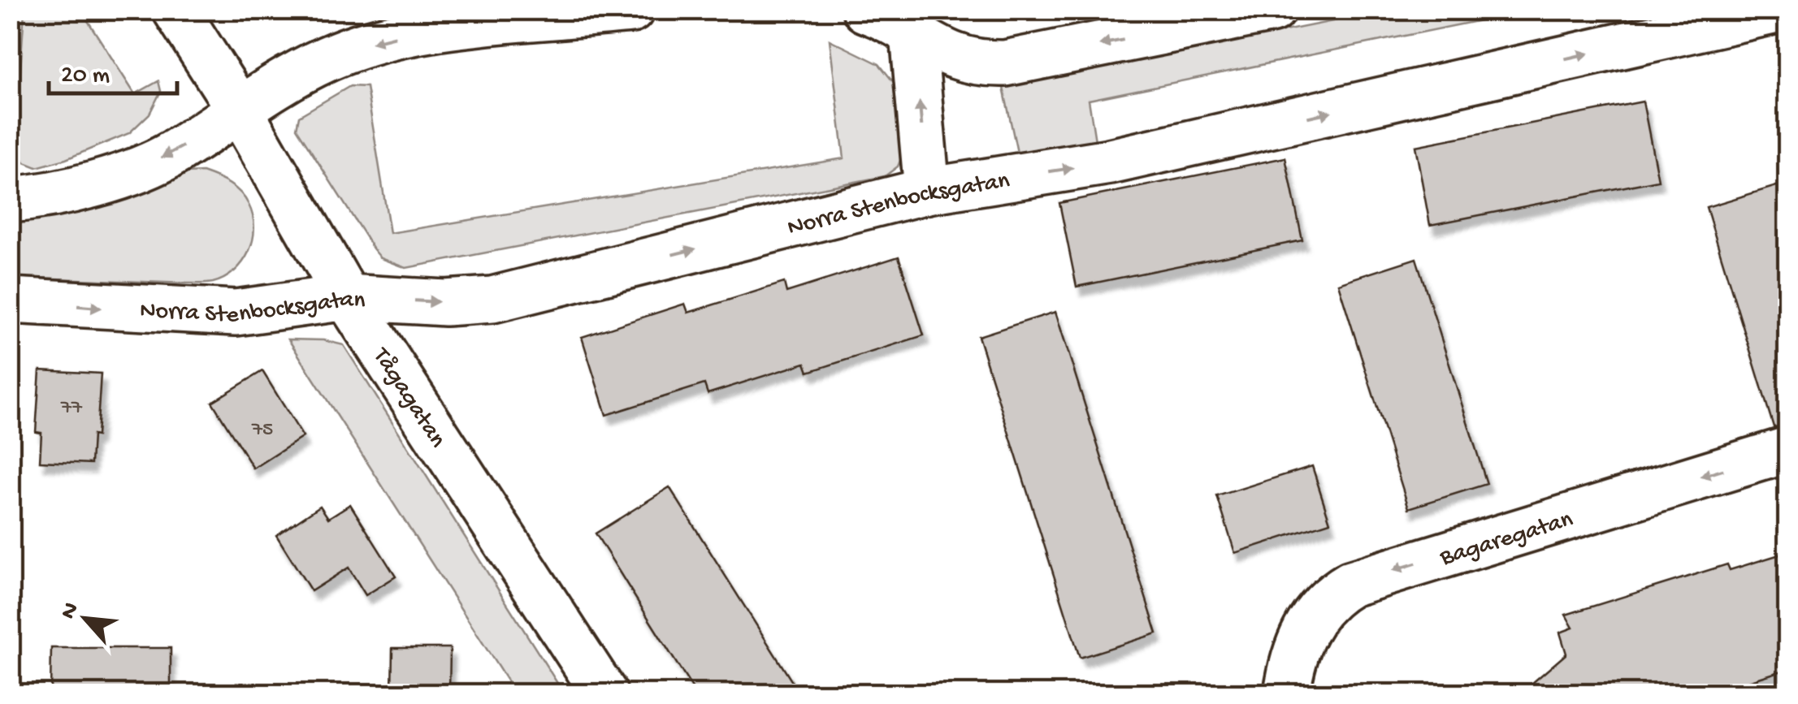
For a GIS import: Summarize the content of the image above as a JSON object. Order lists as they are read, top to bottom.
{
  "streets": {
    "street": ["Norra Stenbocksgatan", "Tågagatan", "Bagaregatan"]
  },
  "crossings": [
    ["Norra Stenbocksgatan", "Tågagatan"]
  ],
  "one_way": ["Bagaregatan"],
  "house_numbers": ["77", "75"],
  "scale_bar": "20 m",
  "north": "top left"
}
